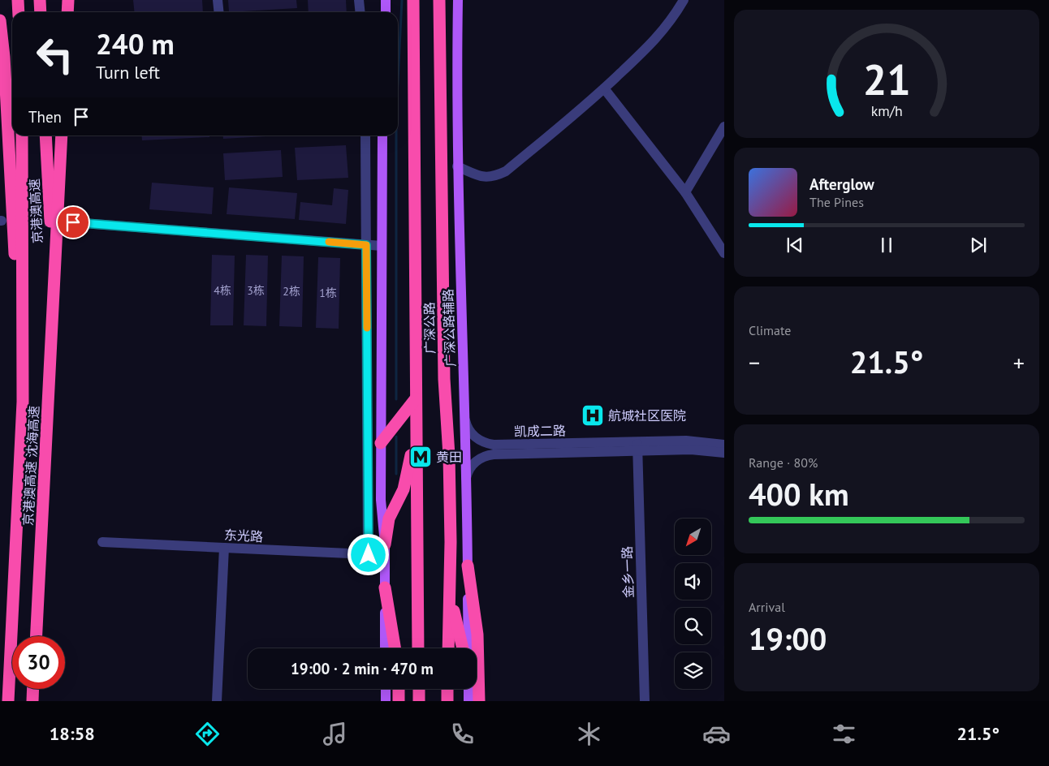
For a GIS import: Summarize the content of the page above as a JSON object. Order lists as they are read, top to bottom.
{
  "streets": {
    "highway": ["京港澳高速", "广深公路", "京港澳高速 沈海高速"],
    "main road": ["广深公路辅路"],
    "street": ["凯成二路", "东光路", "金乡一路"]
  },
  "crossings": [
    ["京港澳高速", "京港澳高速 沈海高速"],
    ["广深公路辅路", "凯成二路"],
    ["凯成二路", "金乡一路"]
  ],
  "places": {
    "hospital": ["航城社区医院"],
    "metro station": ["黄田"]
  },
  "house_numbers": [
    "4栋",
    "3栋",
    "2栋",
    "1栋"
  ],
  "north": "bottom left",
  "page": {
    "turn": ["240 m", "Turn left"],
    "then": "Then",
    "song": ["Afterglow", "The Pines"],
    "tile": [
      "Climate",
      ["Range · 80%", "400 km"],
      ["Arrival", "19:00"]
    ],
    "heat": ["−", "21.5°", "+"],
    "limit": "30",
    "trip": "19:00 · 2 min · 470 m",
    "tabs": ["18:58", "21.5°"],
    "gauge": ["21", "km/h"]
  }
}
